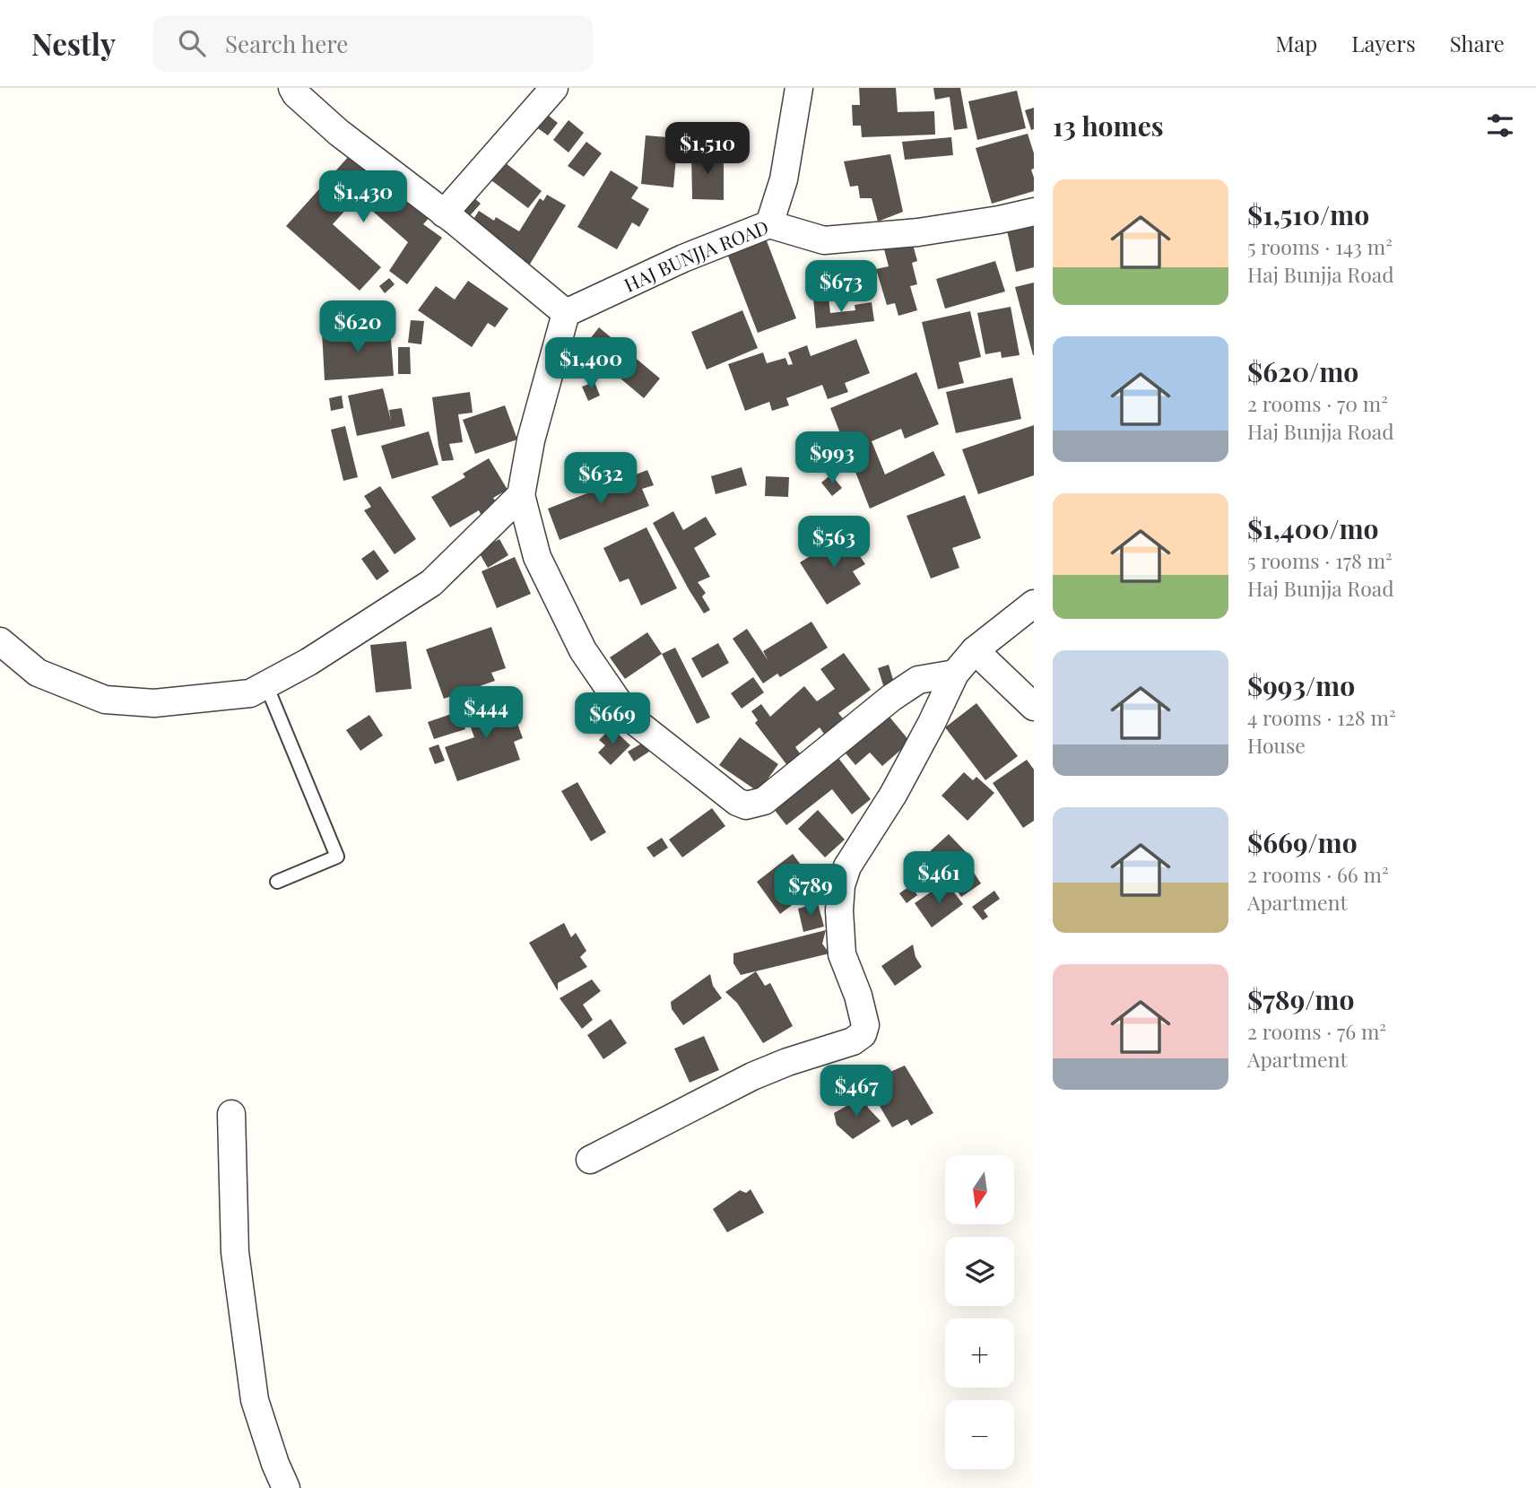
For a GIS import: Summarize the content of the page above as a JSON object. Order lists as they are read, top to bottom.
{
  "streets": {
    "street": ["HAJ BUNJJA ROAD"]
  },
  "north": "bottom",
  "page": {
    "header": "Nestly",
    "search": "Search here",
    "nav": ["Map", "Layers", "Share"],
    "heading": "13 homes",
    "price": [
      "$1,510",
      "$1,430",
      "$673",
      "$620",
      "$1,400",
      "$993",
      "$632",
      "$563",
      "$444",
      "$669",
      "$461",
      "$789",
      "$467"
    ],
    "list": [
      {
        "name": "$1,510/mo",
        "note": "5 rooms · 143 m² · Haj Bunjja Road"
      },
      {
        "name": "$620/mo",
        "note": "2 rooms · 70 m² · Haj Bunjja Road"
      },
      {
        "name": "$1,400/mo",
        "note": "5 rooms · 178 m² · Haj Bunjja Road"
      },
      {
        "name": "$993/mo",
        "note": "4 rooms · 128 m² · House"
      },
      {
        "name": "$669/mo",
        "note": "2 rooms · 66 m² · Apartment"
      },
      {
        "name": "$789/mo",
        "note": "2 rooms · 76 m² · Apartment"
      }
    ],
    "map_buttons": ["+", "−"]
  }
}
